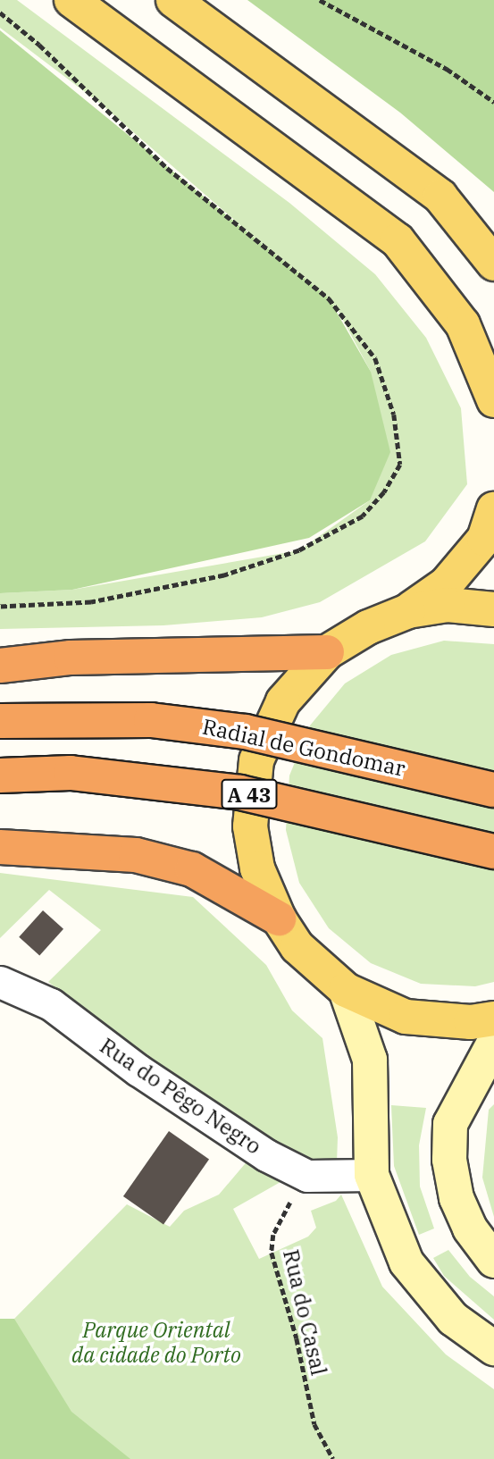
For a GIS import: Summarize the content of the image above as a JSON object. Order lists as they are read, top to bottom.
{
  "streets": {
    "highway": ["Radial de Gondomar", "A 43"],
    "street": ["Rua do Pêgo Negro"],
    "path": ["Rua do Casal"]
  },
  "crossings": [
    ["Rua do Pêgo Negro", "Rua do Casal"]
  ],
  "parks": ["Parque Oriental da cidade do Porto"]
}
